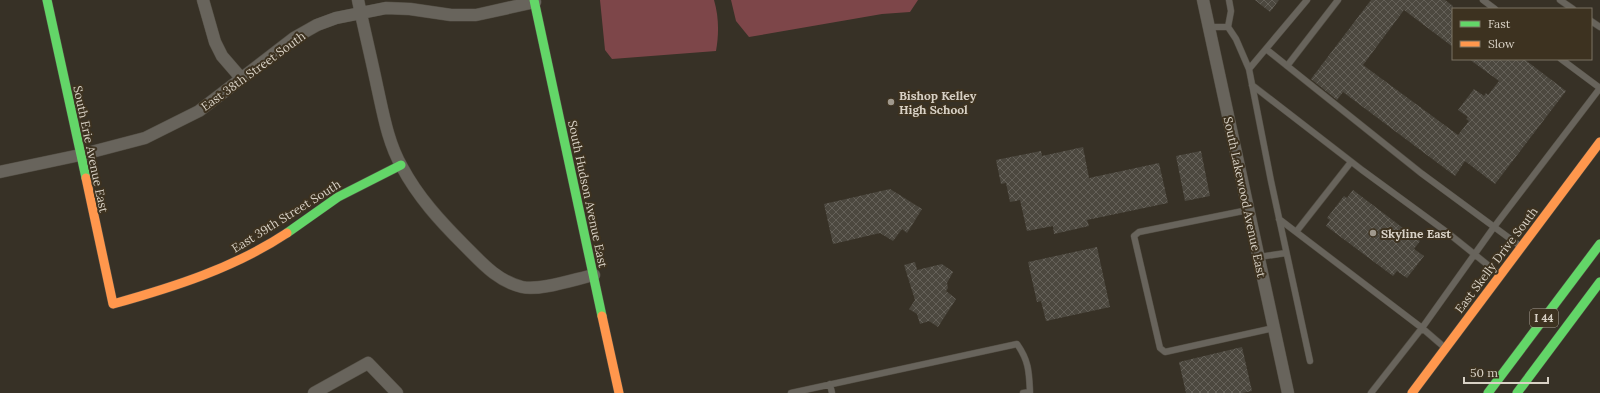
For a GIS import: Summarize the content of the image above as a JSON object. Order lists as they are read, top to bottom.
{
  "streets": {
    "main road": [
      "South Erie Avenue East",
      "South Hudson Avenue East",
      "East 39th Street South",
      "East Skelly Drive South",
      "I 44"
    ],
    "street": ["East 38th Street South", "South Lakewood Avenue East"]
  },
  "crossings": [
    ["East 38th Street South", "South Erie Avenue East"],
    ["East 38th Street South", "South Hudson Avenue East"],
    ["South Erie Avenue East", "East 39th Street South"]
  ],
  "places": ["Bishop Kelley High School", "Skyline East"],
  "legend": ["Fast", "Slow"],
  "scale_bar": "50 m"
}
